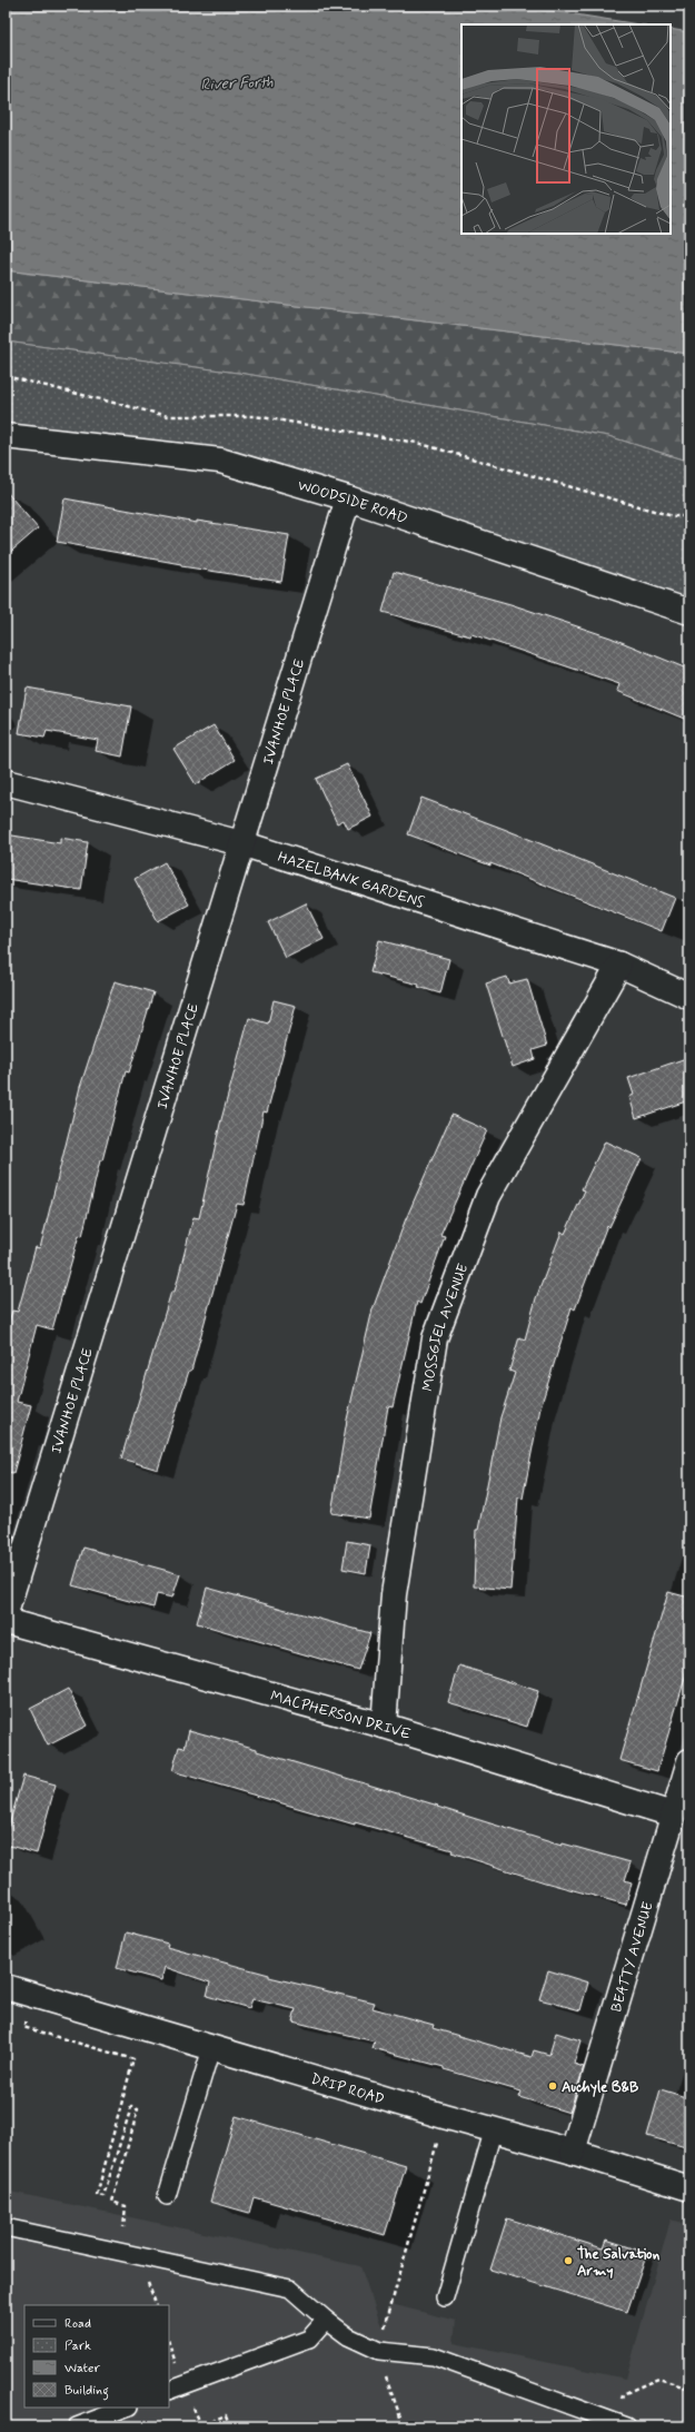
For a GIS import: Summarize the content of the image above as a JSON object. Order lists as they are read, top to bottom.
{
  "streets": {
    "street": [
      "WOODSIDE ROAD",
      "IVANHOE PLACE",
      "HAZELBANK GARDENS",
      "MOSSGIEL AVENUE",
      "MACPHERSON DRIVE",
      "BEATTY AVENUE",
      "DRIP ROAD"
    ]
  },
  "crossings": [
    ["WOODSIDE ROAD", "IVANHOE PLACE"],
    ["IVANHOE PLACE", "HAZELBANK GARDENS"],
    ["HAZELBANK GARDENS", "MOSSGIEL AVENUE"],
    ["MOSSGIEL AVENUE", "MACPHERSON DRIVE"],
    ["MACPHERSON DRIVE", "BEATTY AVENUE"],
    ["BEATTY AVENUE", "DRIP ROAD"]
  ],
  "water": ["River Forth"],
  "places": ["Auchyle B&B", "The Salvation Army"],
  "legend": [
    "Road",
    "Park",
    "Water",
    "Building"
  ]
}
